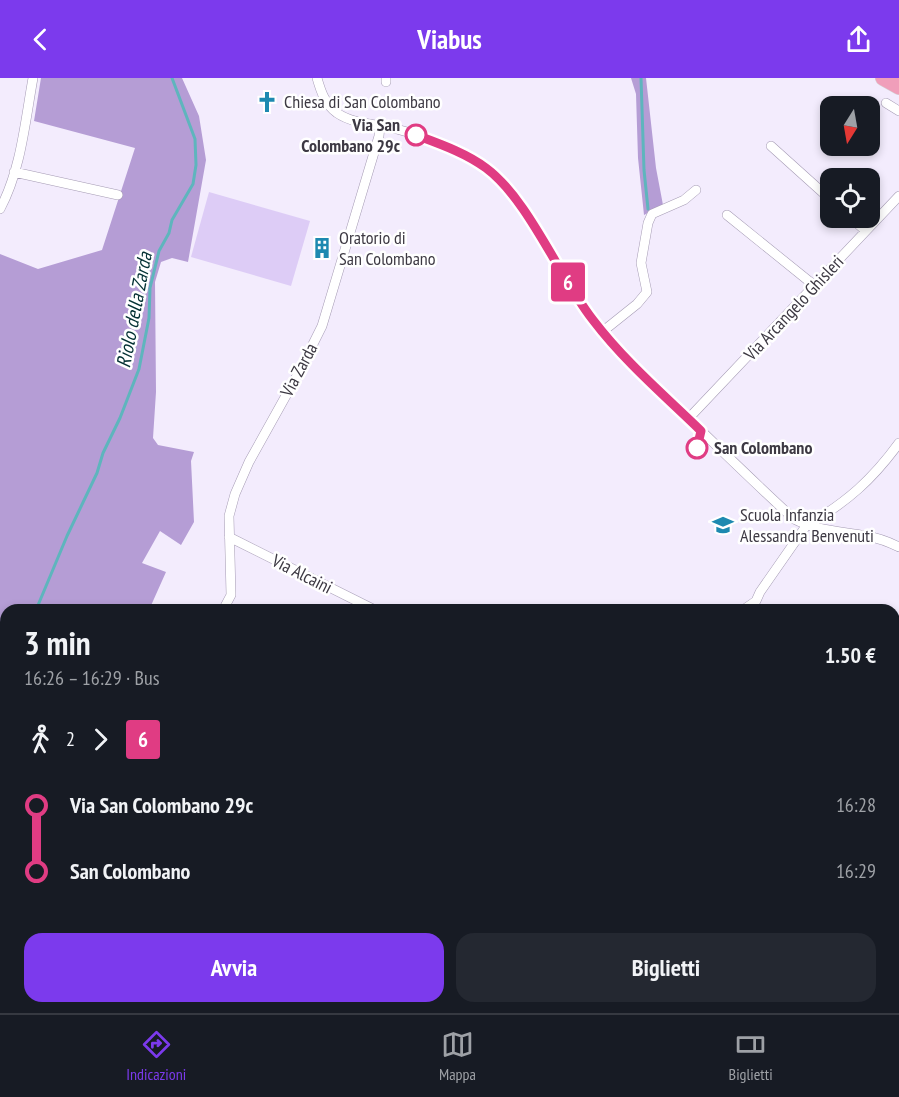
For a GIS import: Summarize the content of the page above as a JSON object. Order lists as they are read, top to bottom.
{
  "streets": {
    "street": ["Via Arcangelo Ghisleri", "Via Zarda", "Via Alcaini"]
  },
  "crossings": [
    ["Via Zarda", "Via Alcaini"]
  ],
  "water": ["Riolo della Zarda"],
  "places": {
    "church": ["Chiesa di San Colombano"],
    "other": ["Via San Colombano 29c", "San Colombano"],
    "building": ["Oratorio di San Colombano"],
    "school or university": ["Scuola Infanzia Alessandra Benvenuti"]
  },
  "lines": ["bus line 6"],
  "north": "bottom",
  "page": {
    "header": "Viabus",
    "on_map": "6",
    "heading": ["3 min", "16:26 – 16:29 · Bus", "1.50 €"],
    "legs": ["2", "6"],
    "list": [
      {
        "name": "Via San Colombano 29c",
        "value": "16:28"
      },
      {
        "name": "San Colombano",
        "value": "16:29"
      }
    ],
    "buttons": ["Avvia", "Biglietti"],
    "tabs": ["Indicazioni", "Mappa", "Biglietti"]
  }
}
